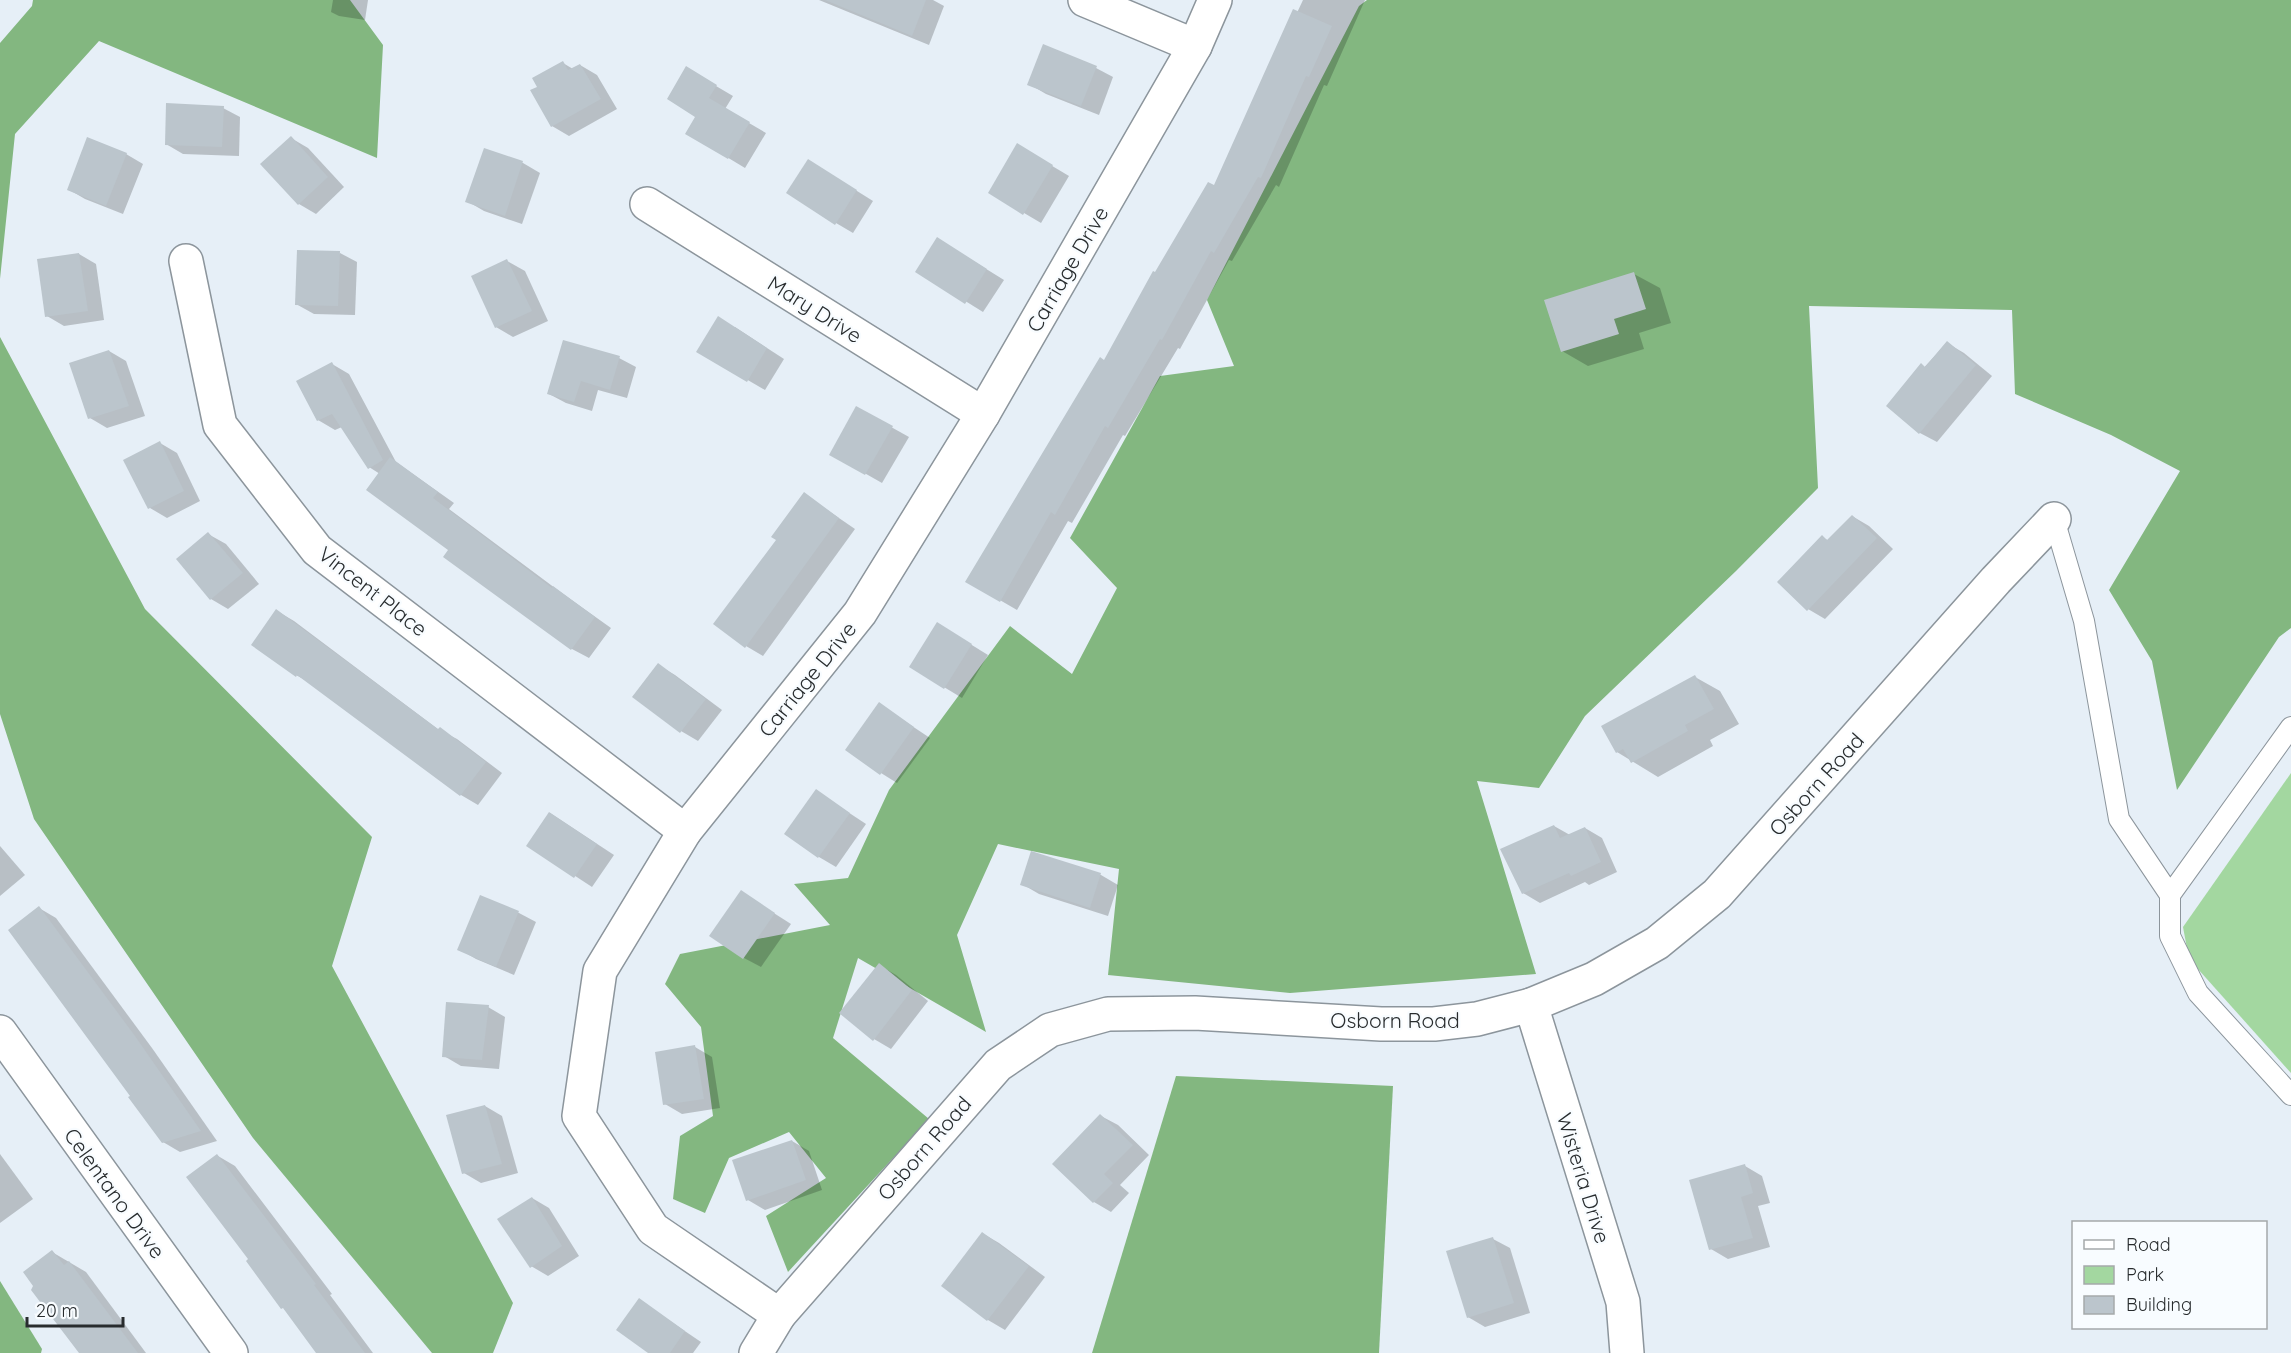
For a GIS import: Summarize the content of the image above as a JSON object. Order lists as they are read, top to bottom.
{
  "streets": {
    "street": [
      "Carriage Drive",
      "Mary Drive",
      "Vincent Place",
      "Osborn Road",
      "Wisteria Drive",
      "Celentano Drive"
    ]
  },
  "crossings": [
    ["Carriage Drive", "Mary Drive"],
    ["Carriage Drive", "Vincent Place"],
    ["Carriage Drive", "Osborn Road"],
    ["Osborn Road", "Wisteria Drive"]
  ],
  "legend": ["Road", "Park", "Building"],
  "scale_bar": "20 m"
}
